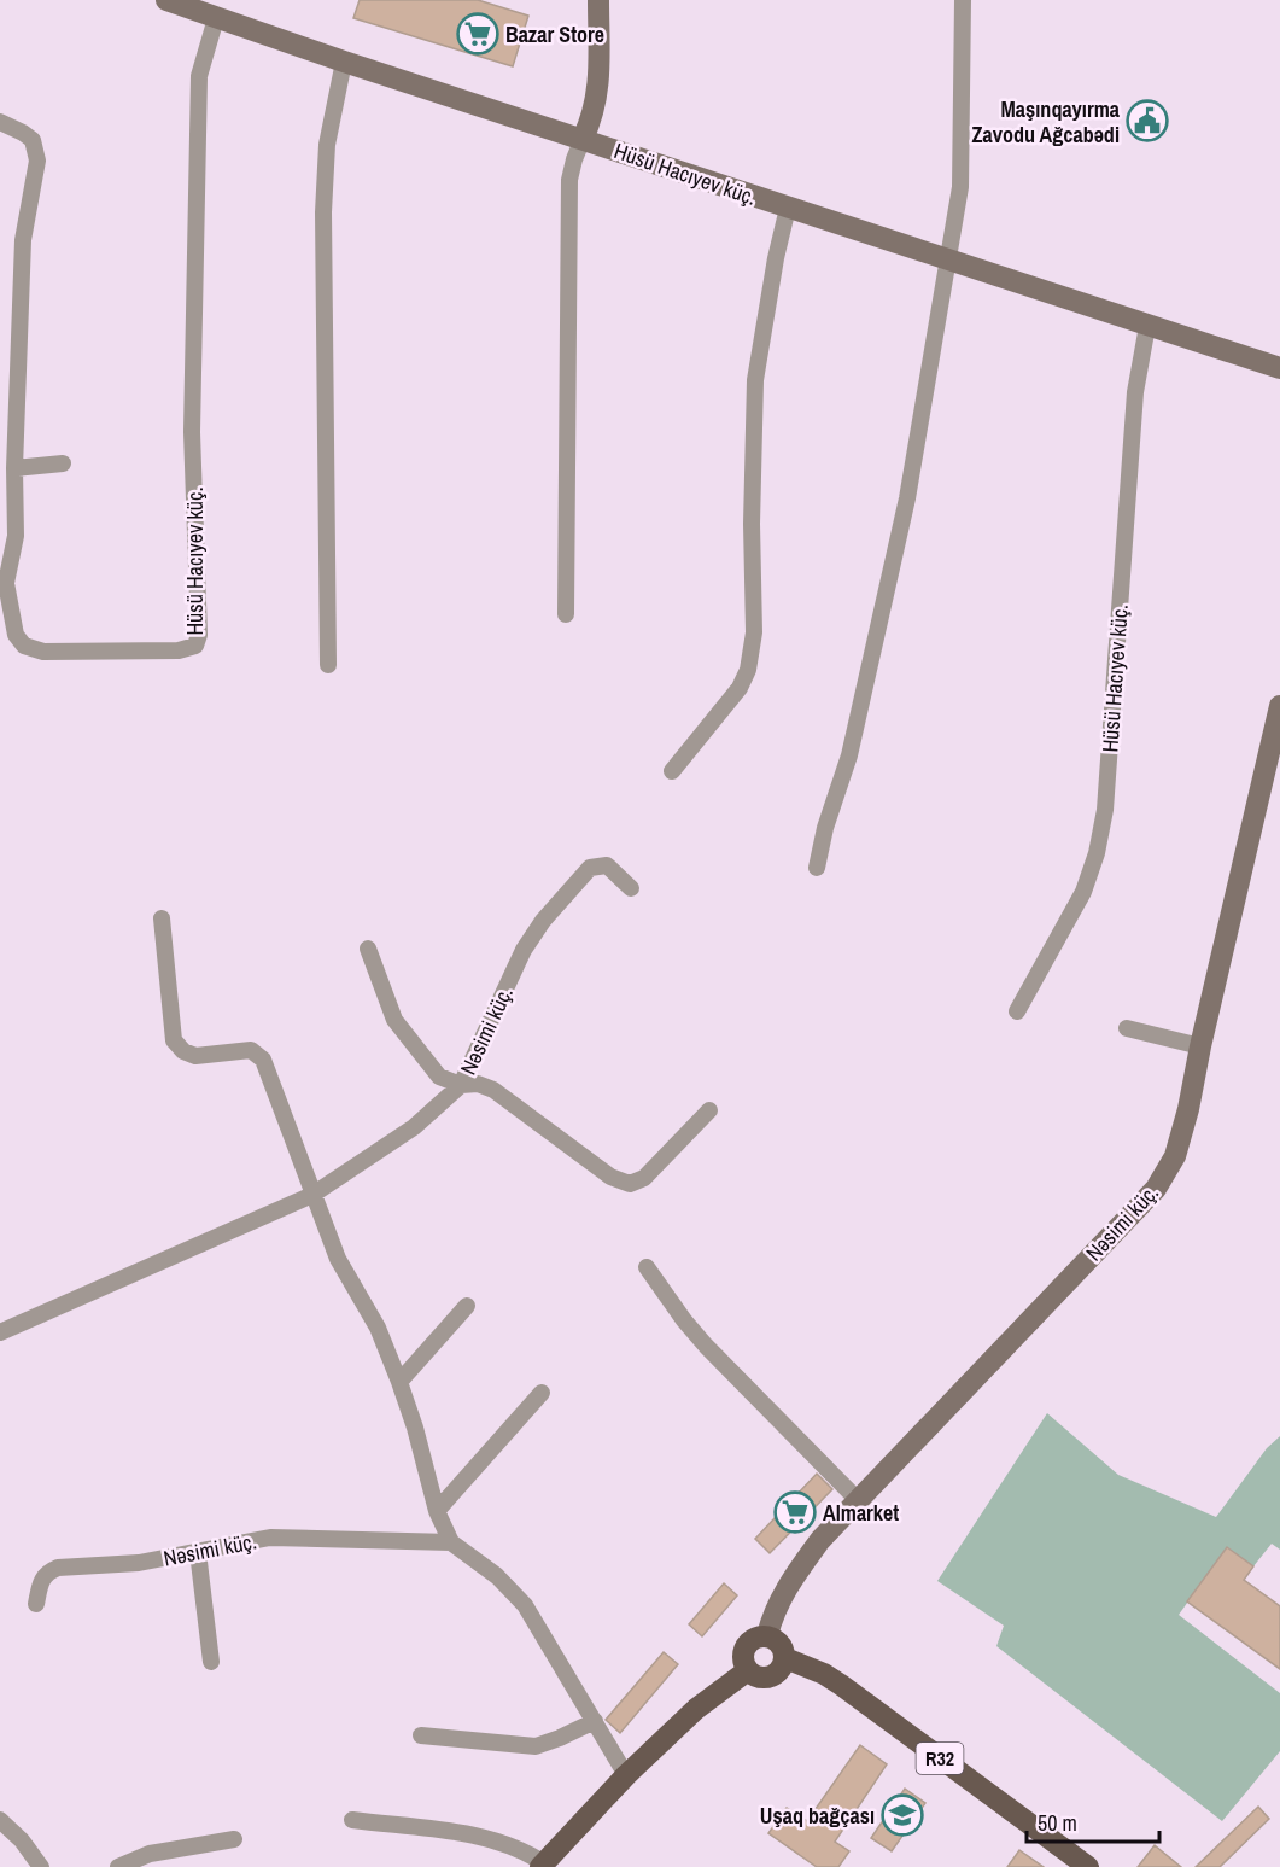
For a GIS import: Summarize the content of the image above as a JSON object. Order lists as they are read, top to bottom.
{
  "streets": {
    "main road": ["R32"],
    "street": ["Hüsü Hacıyev küç.", "Nəsimi küç."]
  },
  "crossings": [
    ["Nəsimi küç.", "R32"]
  ],
  "places": {
    "supermarket": ["Bazar Store", "Almarket"],
    "public building": ["Maşınqayırma Zavodu Ağcabədi"],
    "school or university": ["Uşaq bağçası"]
  },
  "scale_bar": "50 m"
}
